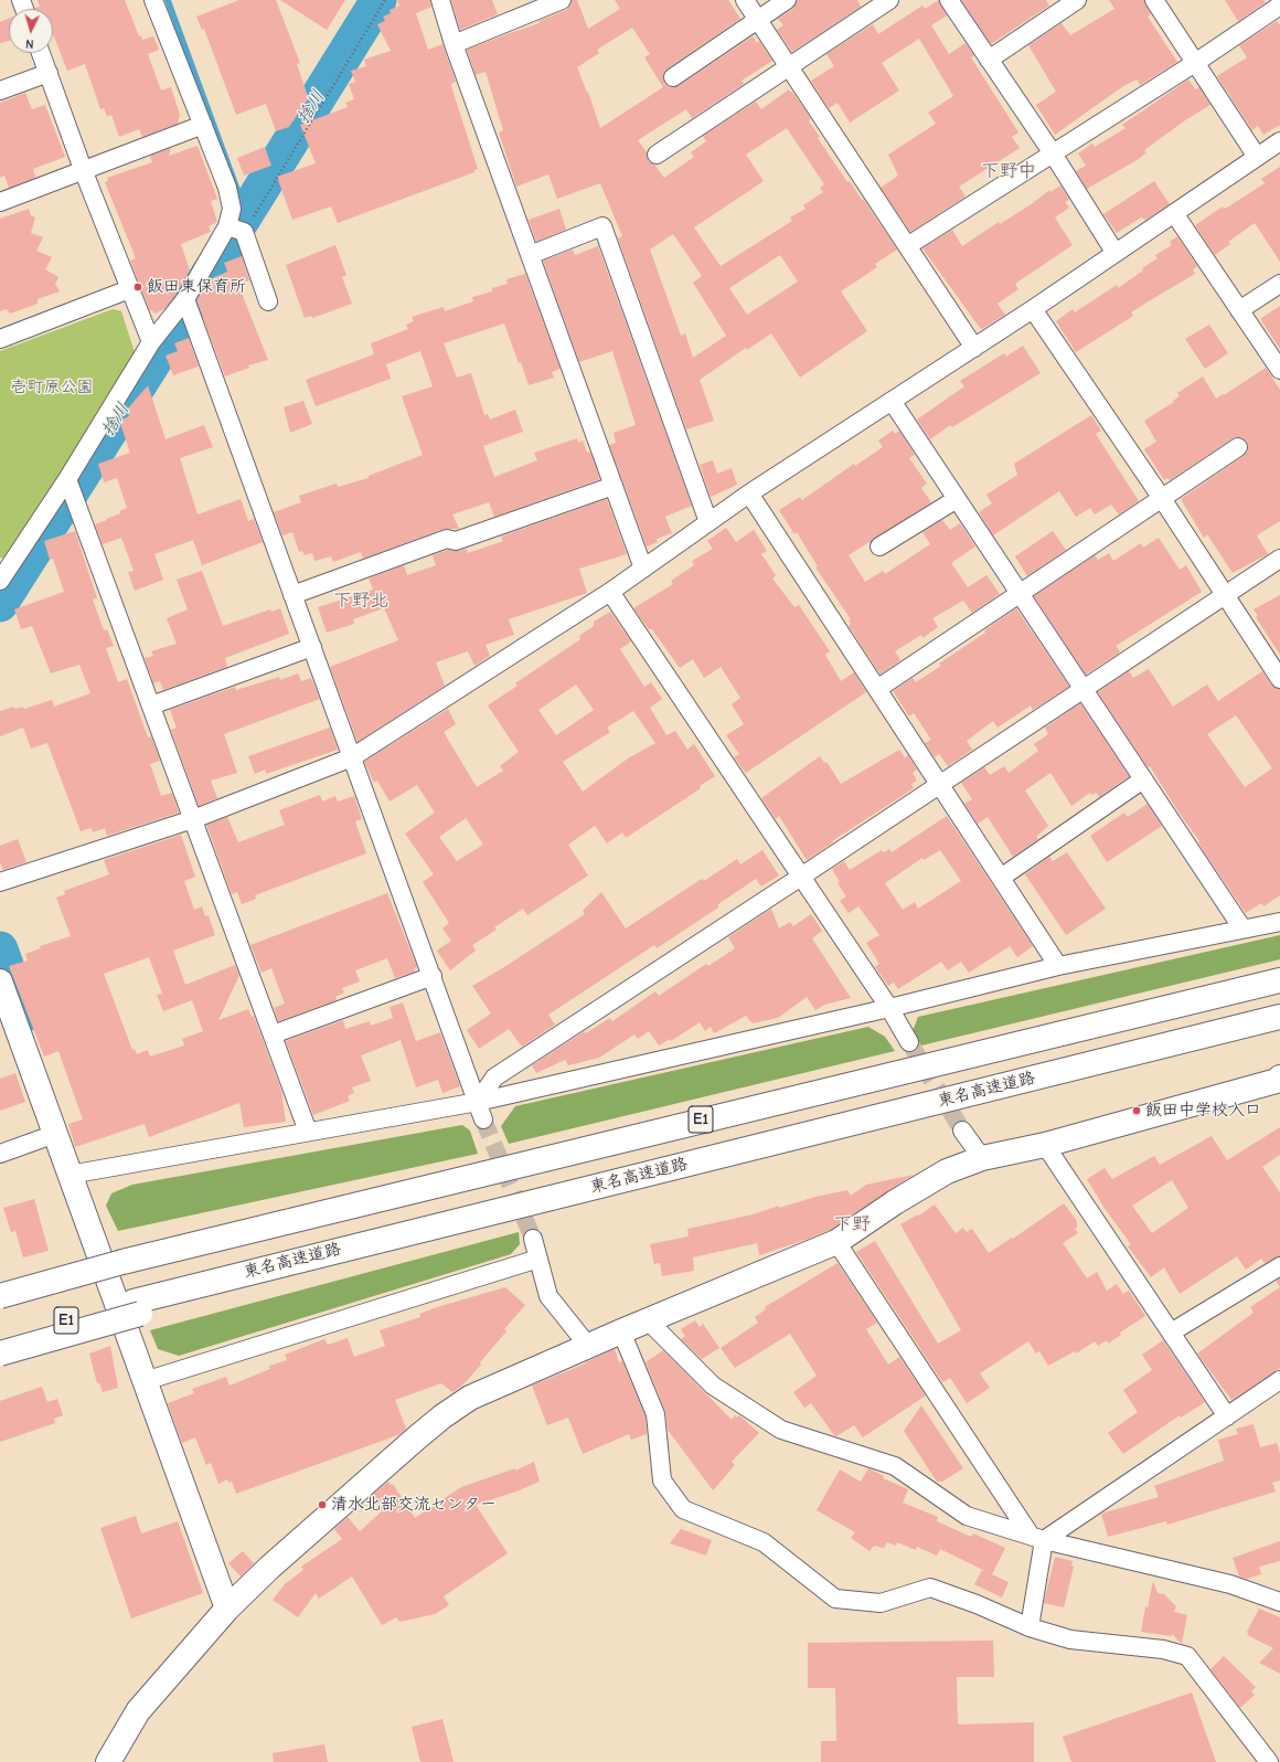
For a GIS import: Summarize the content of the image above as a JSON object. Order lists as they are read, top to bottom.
{
  "streets": {
    "main road": ["東名高速道路", "E1"]
  },
  "districts": ["下野中", "下野北", "下野"],
  "water": ["捨川"],
  "parks": ["壱町原公園"],
  "places": ["飯田東保育所", "飯田中学校入口", "清水北部交流センター"],
  "north": "bottom"
}
